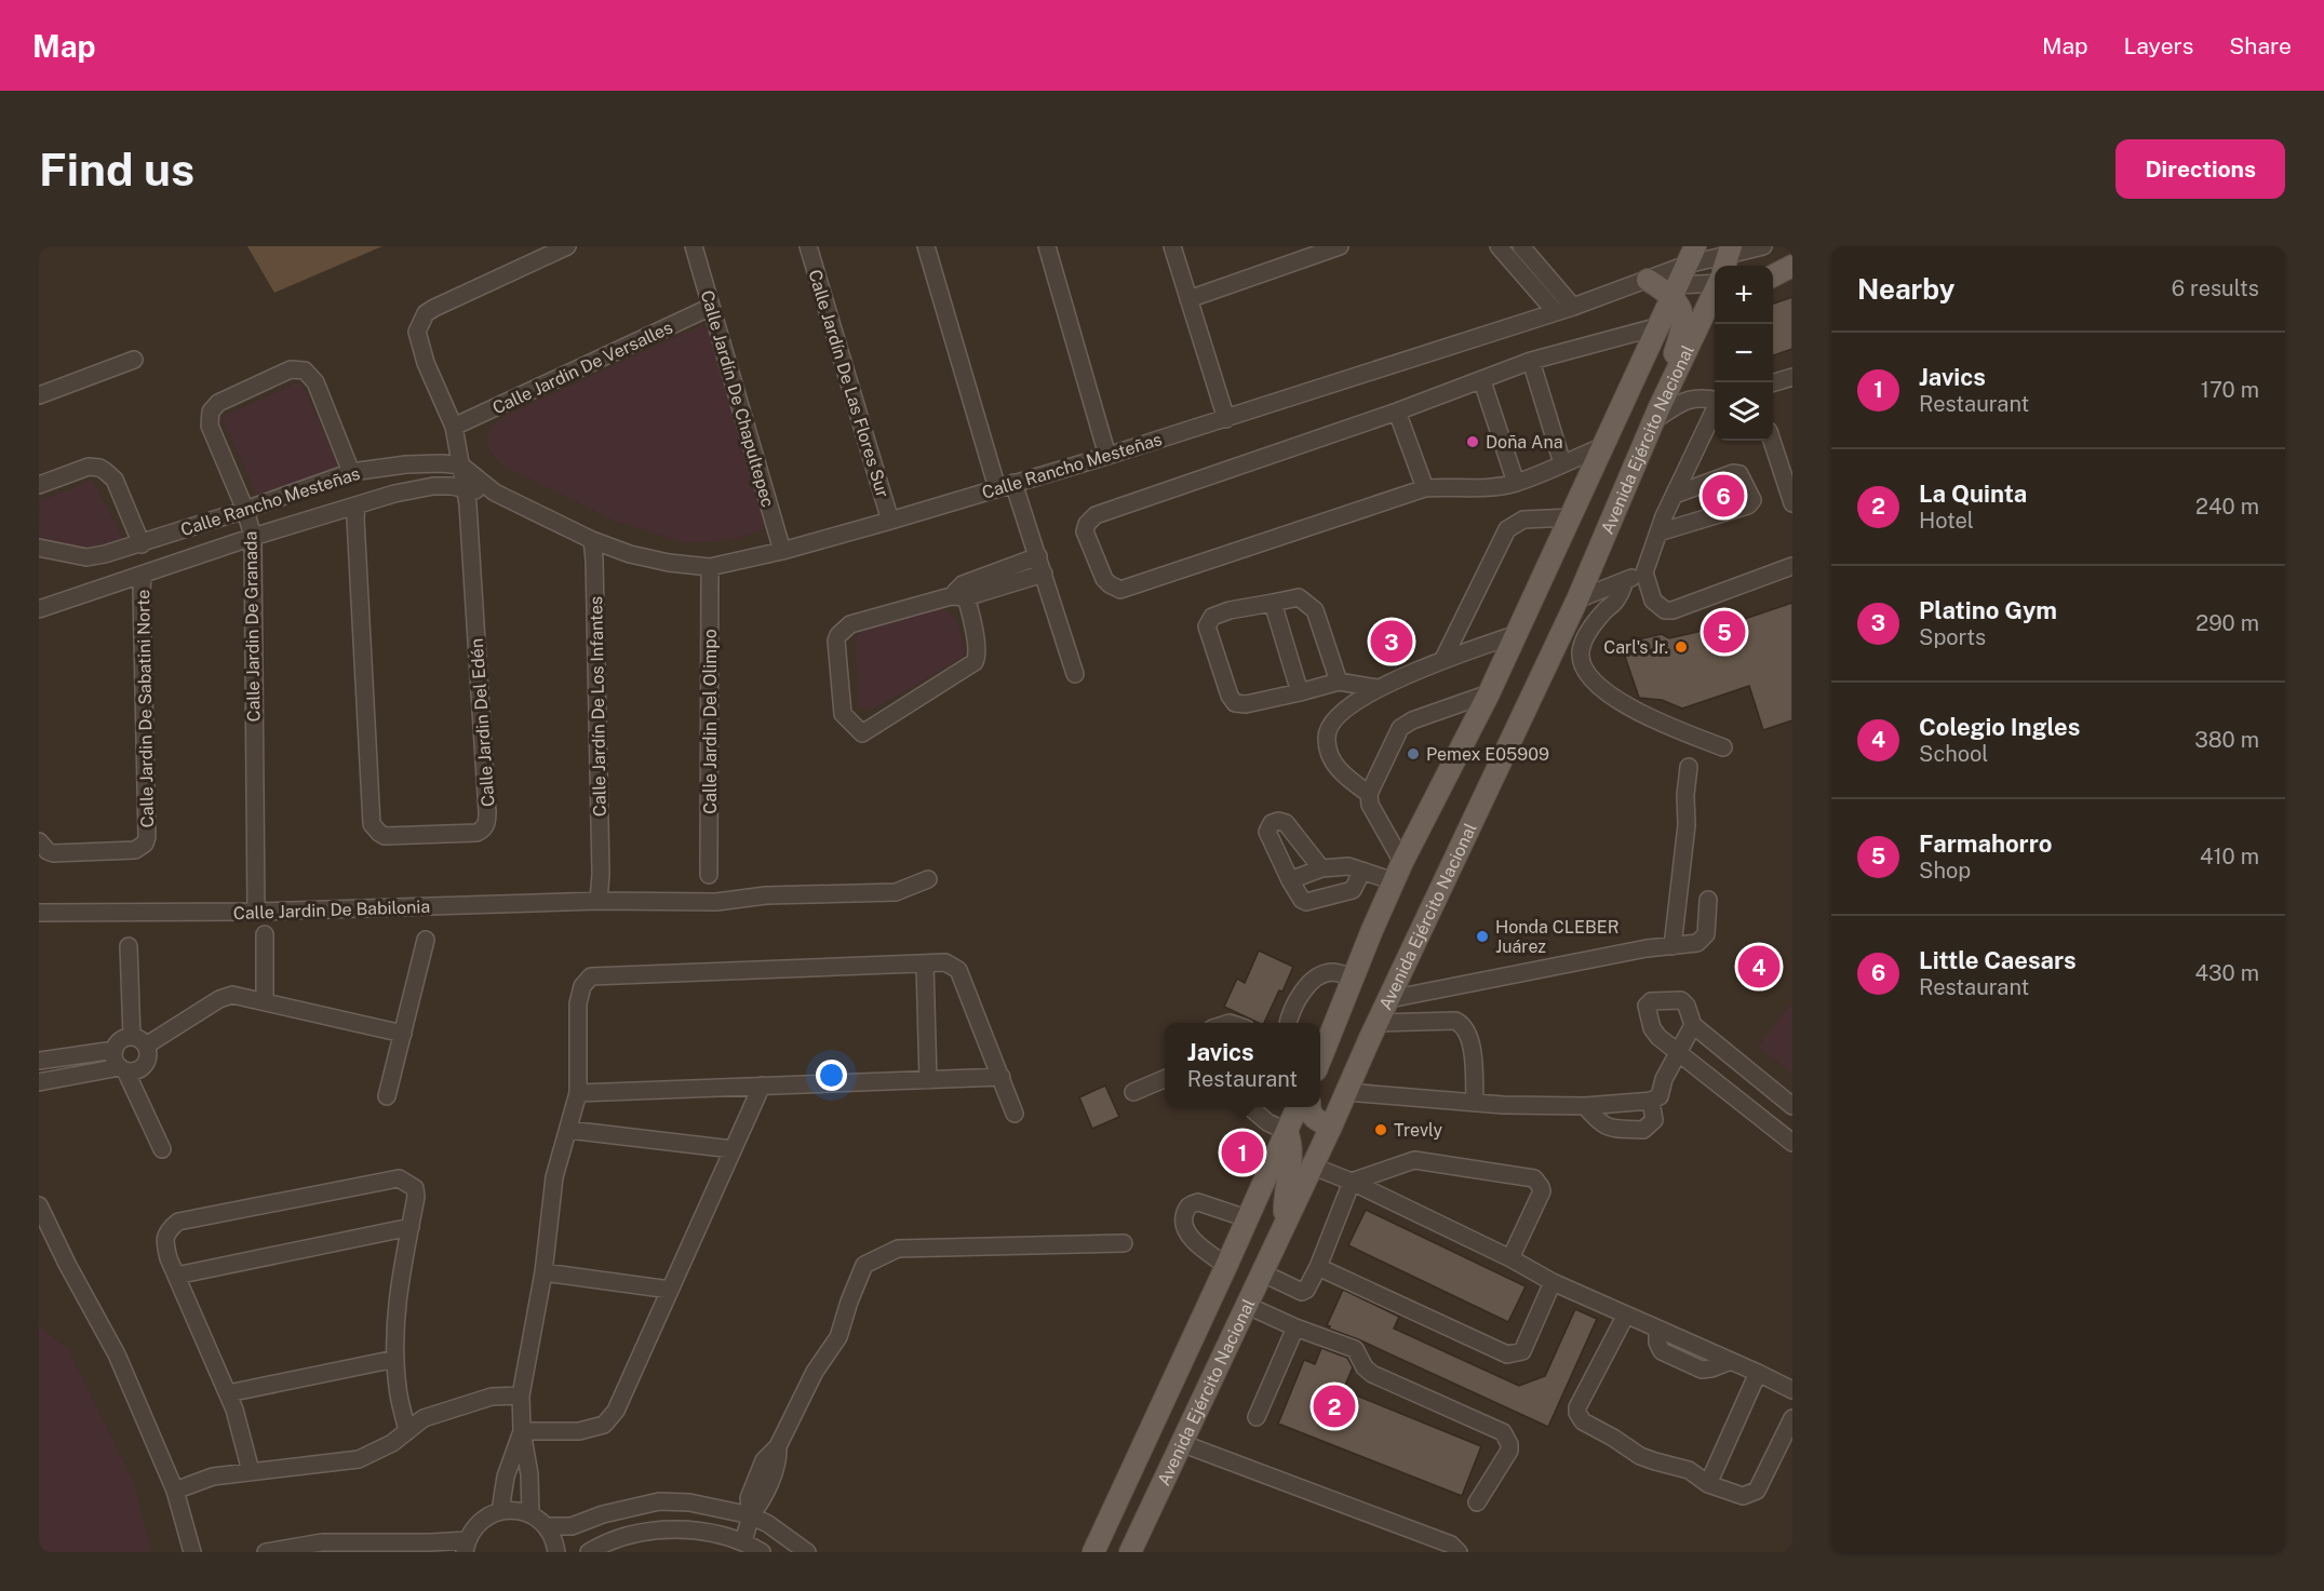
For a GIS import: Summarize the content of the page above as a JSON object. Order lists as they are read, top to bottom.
{
  "streets": {
    "main road": ["Avenida Ejército Nacional"],
    "street": [
      "Calle Jardin De Versalles",
      "Calle Jardín De Las Flores Sur",
      "Calle Jardín De Chapultepec",
      "Calle Rancho Mesteñas",
      "Calle Jardin De Granada",
      "Calle Jardín De Los Infantes",
      "Calle Jardin De Sabatini Norte",
      "Calle Jardin Del Olimpo",
      "Calle Jardin Del Edén",
      "Calle Jardin De Babilonia"
    ]
  },
  "crossings": [
    ["Calle Jardin De Versalles", "Calle Jardín De Chapultepec"],
    ["Calle Jardín De Las Flores Sur", "Calle Rancho Mesteñas"],
    ["Calle Jardín De Chapultepec", "Calle Rancho Mesteñas"],
    ["Avenida Ejército Nacional", "Calle Rancho Mesteñas"],
    ["Calle Rancho Mesteñas", "Calle Jardin De Granada"],
    ["Calle Rancho Mesteñas", "Calle Jardín De Los Infantes"],
    ["Calle Rancho Mesteñas", "Calle Jardin De Sabatini Norte"],
    ["Calle Rancho Mesteñas", "Calle Jardin Del Olimpo"],
    ["Calle Rancho Mesteñas", "Calle Jardin Del Edén"],
    ["Calle Jardin De Granada", "Calle Jardin De Babilonia"],
    ["Calle Jardín De Los Infantes", "Calle Jardin De Babilonia"]
  ],
  "places": [
    "Doña Ana",
    "Carl's Jr.",
    "Pemex E05909",
    "Honda CLEBER Juárez",
    "Trevly"
  ],
  "page": {
    "header": "Map",
    "nav": ["Map", "Layers", "Share"],
    "buttons": "Directions",
    "title": "Find us",
    "heading": ["Nearby", "6 results"],
    "map_buttons": ["+", "−"],
    "list": [
      {
        "mark": "1",
        "name": "Javics",
        "note": "Restaurant",
        "value": "170 m"
      },
      {
        "mark": "2",
        "name": "La Quinta",
        "note": "Hotel",
        "value": "240 m"
      },
      {
        "mark": "3",
        "name": "Platino Gym",
        "note": "Sports",
        "value": "290 m"
      },
      {
        "mark": "4",
        "name": "Colegio Ingles",
        "note": "School",
        "value": "380 m"
      },
      {
        "mark": "5",
        "name": "Farmahorro",
        "note": "Shop",
        "value": "410 m"
      },
      {
        "mark": "6",
        "name": "Little Caesars",
        "note": "Restaurant",
        "value": "430 m"
      }
    ],
    "pins": [
      "6",
      "5",
      "3",
      "4",
      "1",
      "2"
    ],
    "popup": ["Javics", "Restaurant"]
  }
}
